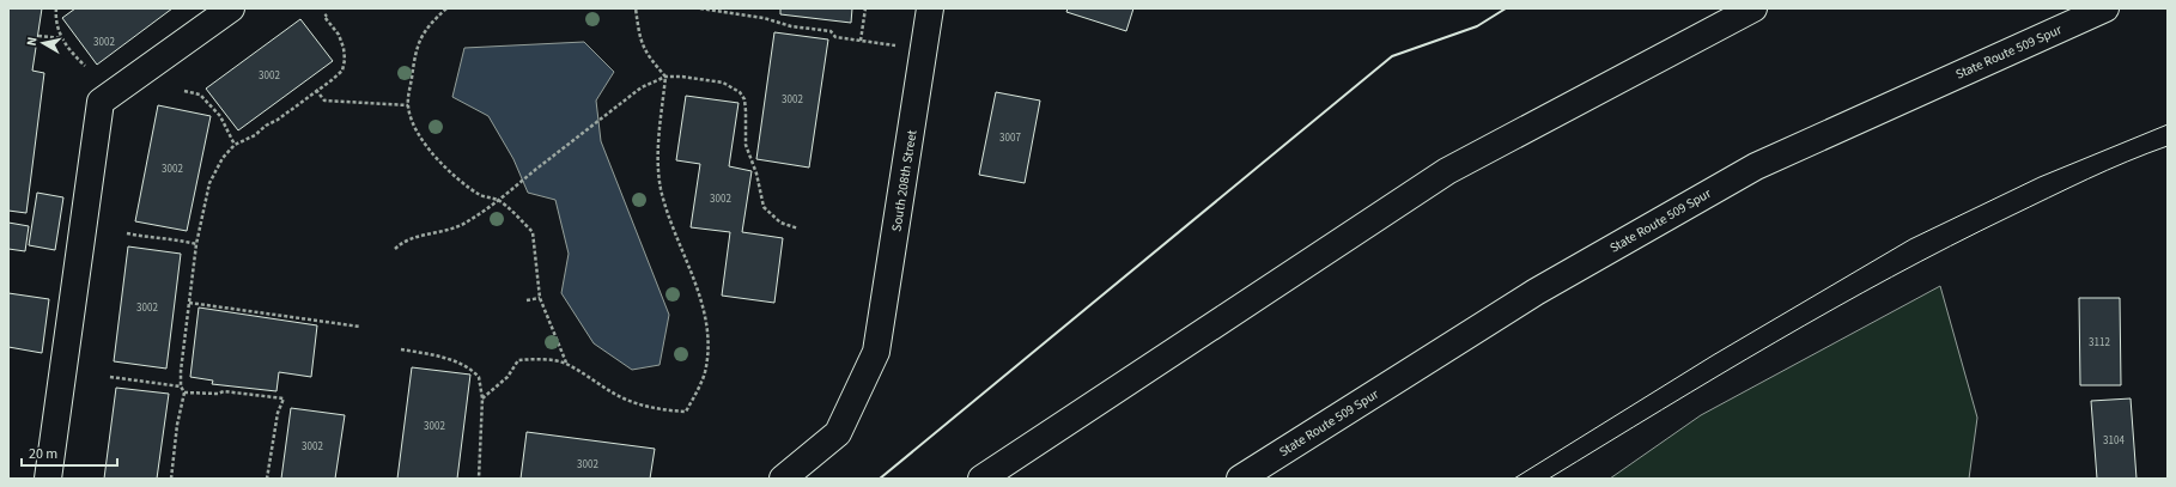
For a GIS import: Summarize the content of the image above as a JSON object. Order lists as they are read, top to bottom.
{
  "streets": {
    "main road": ["State Route 509 Spur", "South 208th Street"]
  },
  "house_numbers": [
    "3002",
    "3002",
    "3002",
    "3007",
    "3002",
    "3002",
    "3002",
    "3112",
    "3002",
    "3104",
    "3002",
    "3002"
  ],
  "scale_bar": "20 m",
  "north": "left"
}
